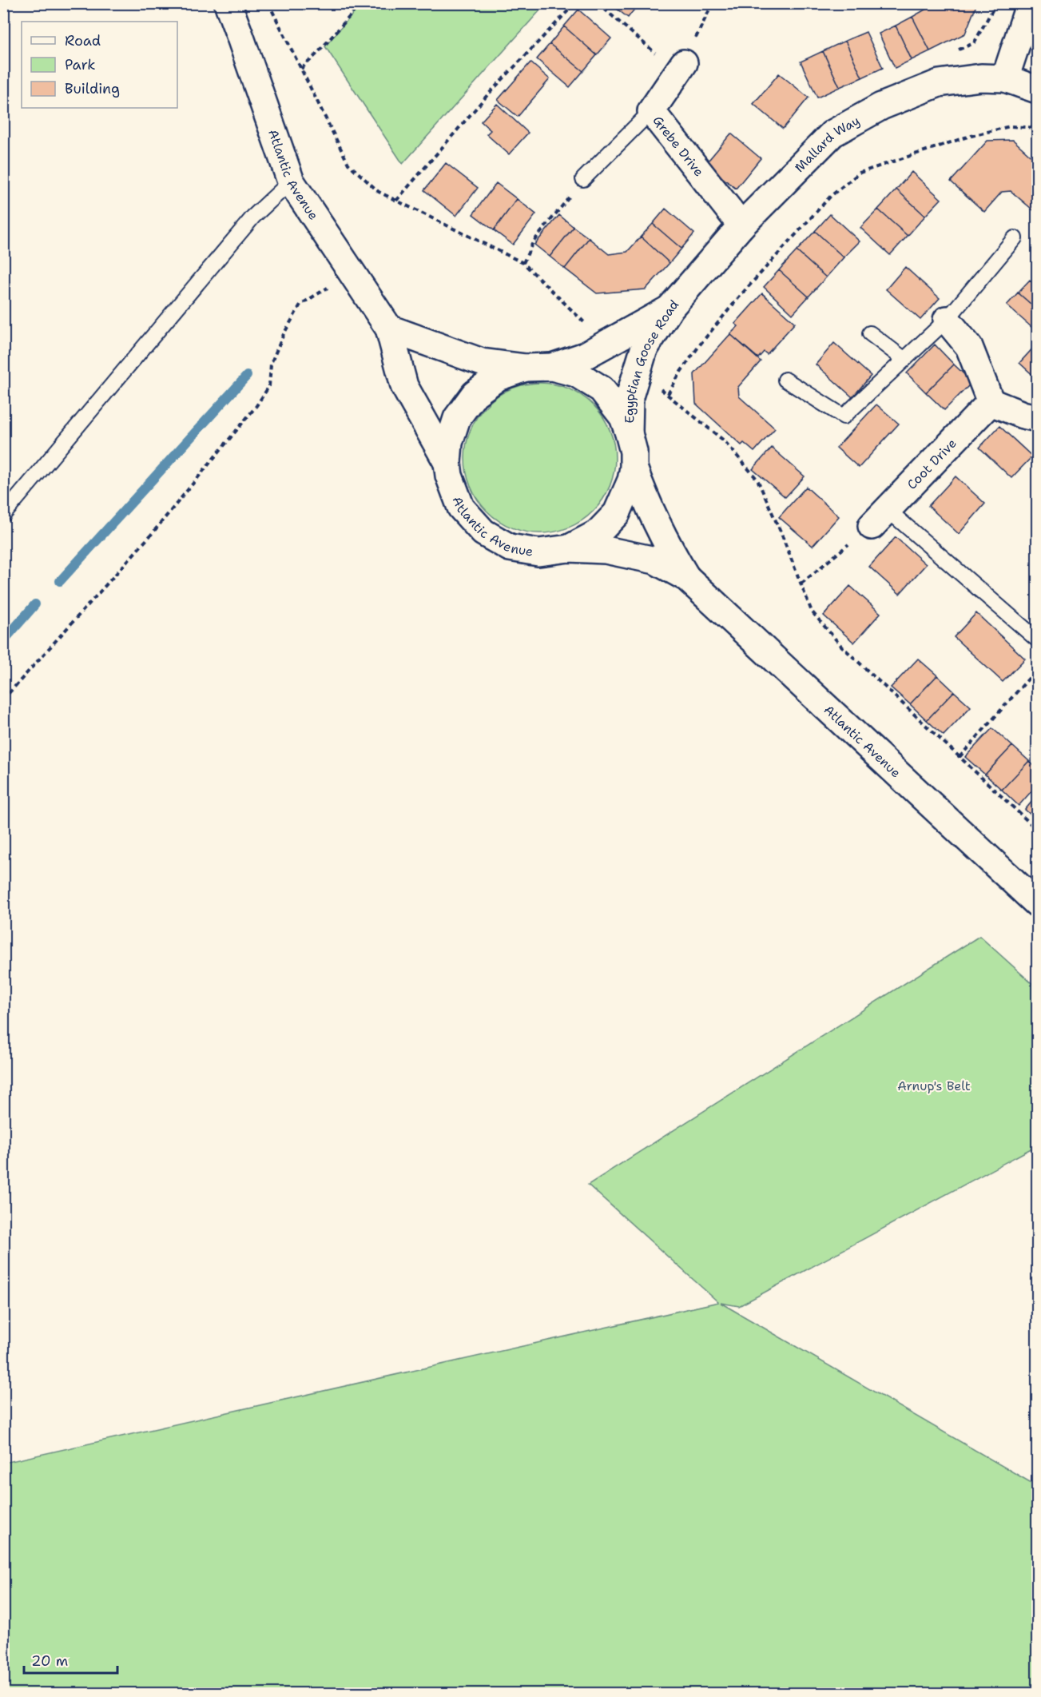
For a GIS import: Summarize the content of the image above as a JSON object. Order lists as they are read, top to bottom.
{
  "streets": {
    "street": [
      "Mallard Way",
      "Grebe Drive",
      "Atlantic Avenue",
      "Egyptian Goose Road",
      "Coot Drive"
    ]
  },
  "crossings": [
    ["Mallard Way", "Grebe Drive"],
    ["Mallard Way", "Egyptian Goose Road"],
    ["Atlantic Avenue", "Egyptian Goose Road"]
  ],
  "parks": ["Arnup's Belt"],
  "legend": ["Road", "Park", "Building"],
  "scale_bar": "20 m"
}
